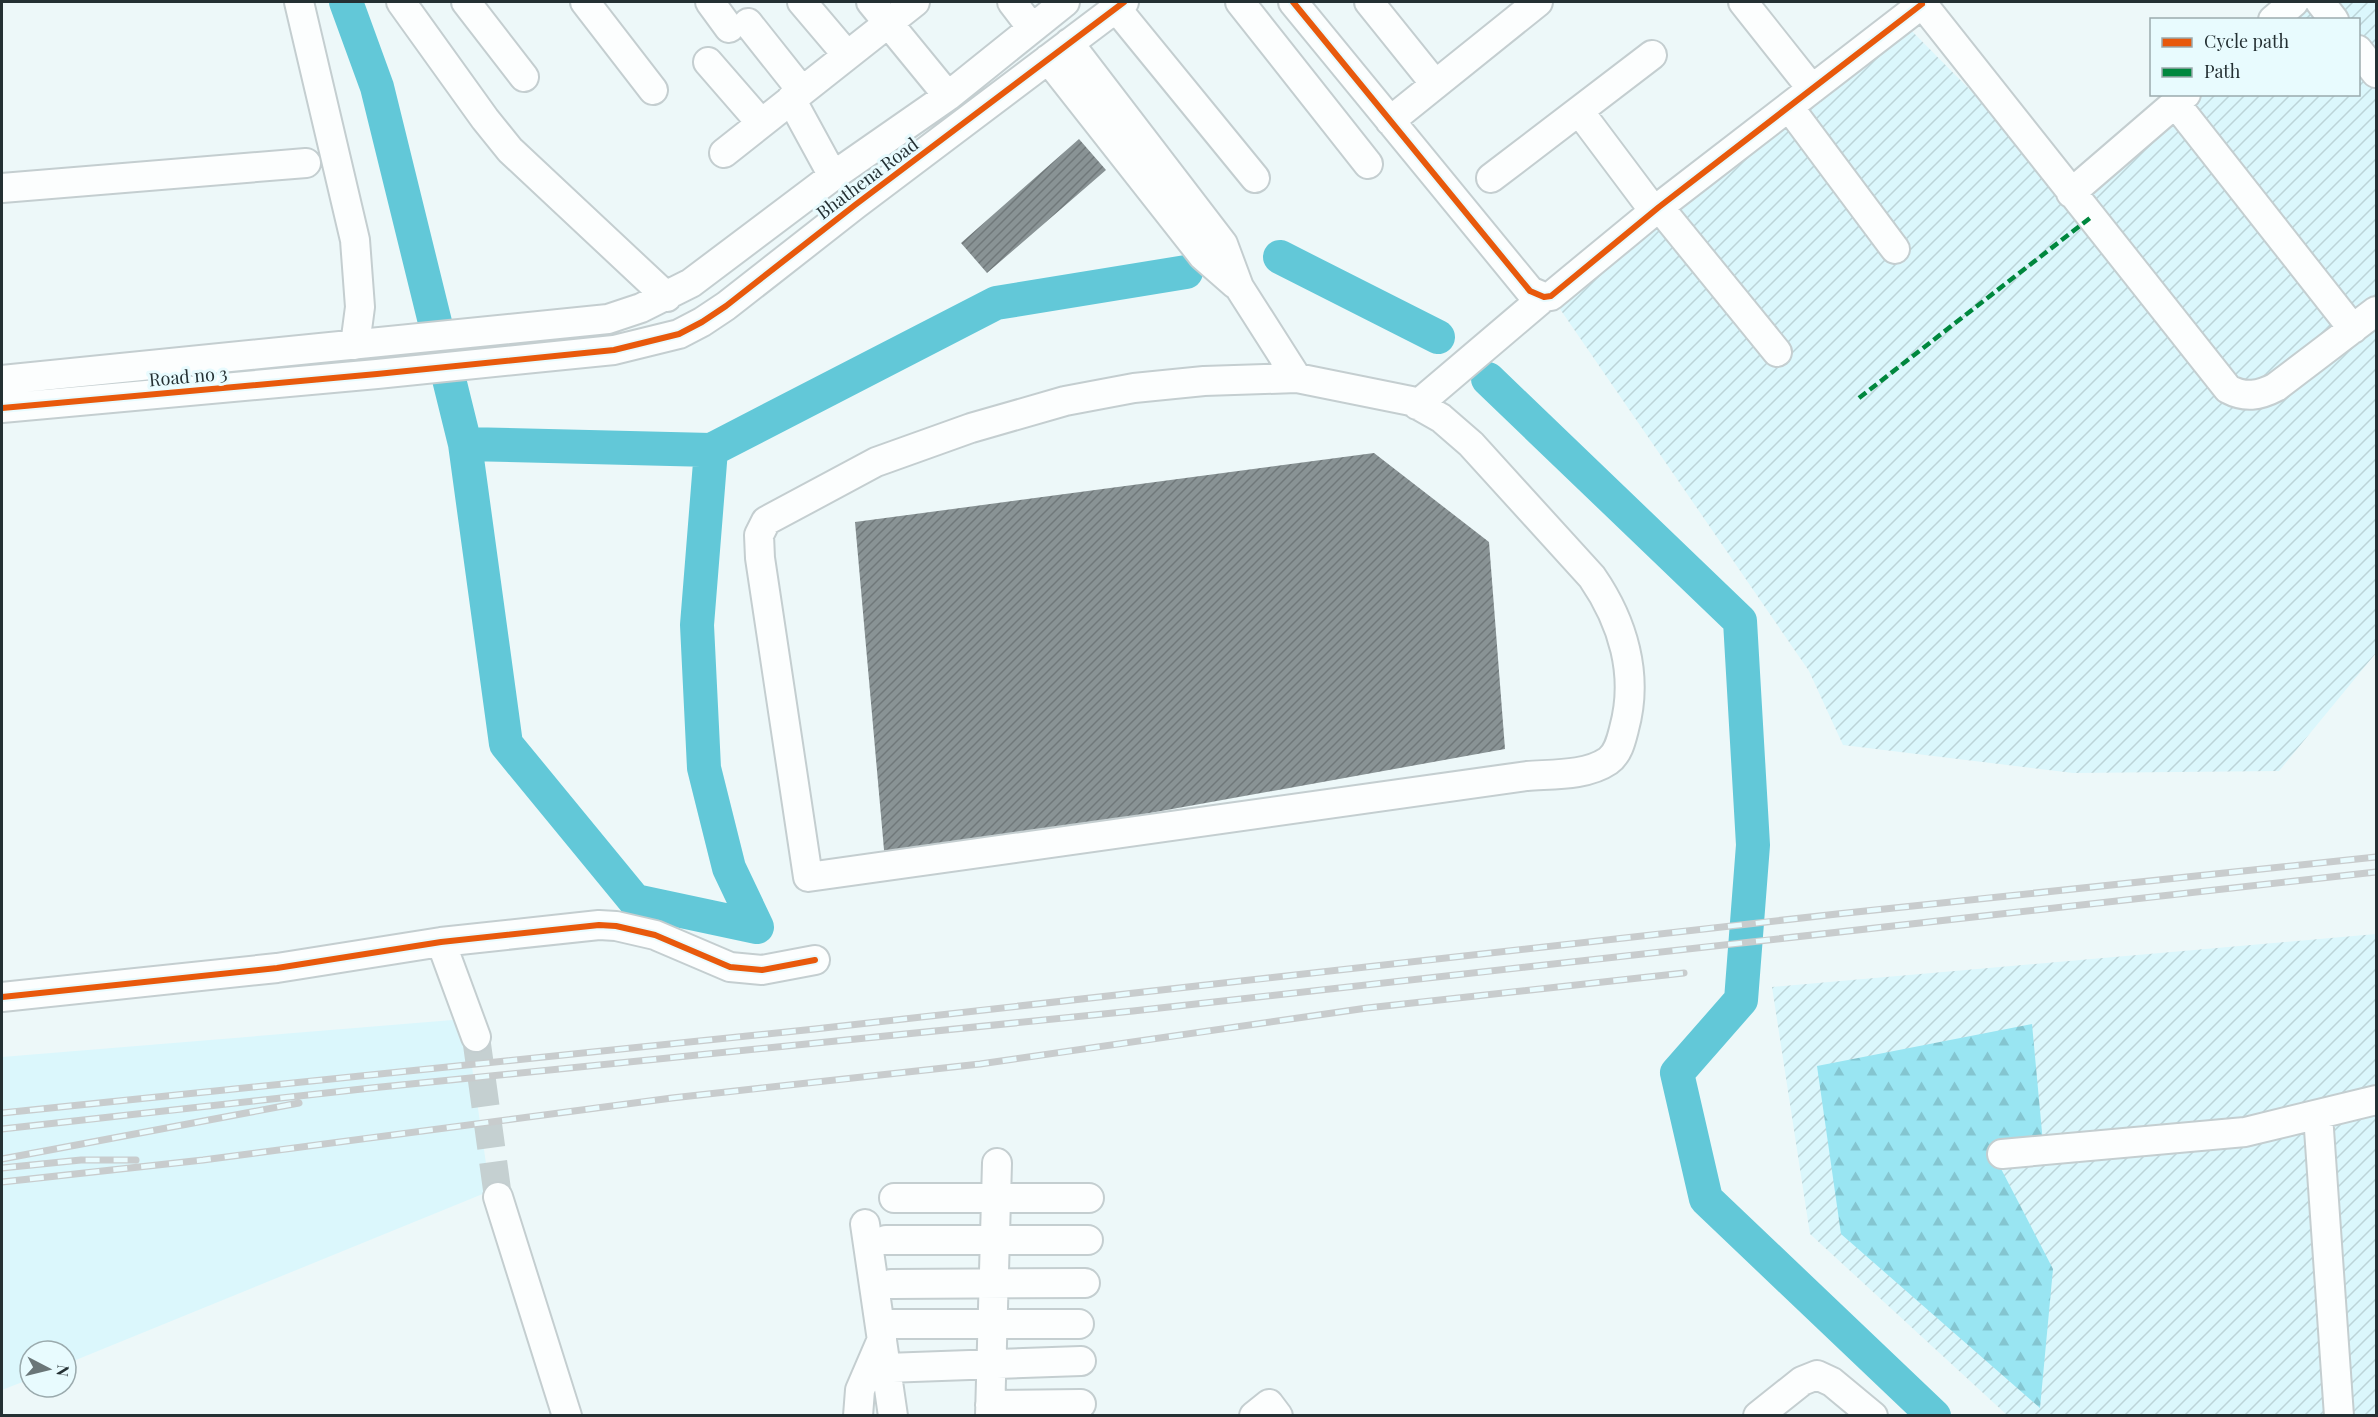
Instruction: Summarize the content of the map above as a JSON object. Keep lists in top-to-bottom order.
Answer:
{
  "streets": {
    "street": ["Bhathena Road", "Road no 3"]
  },
  "crossings": [
    ["Bhathena Road", "Road no 3"]
  ],
  "legend": ["Cycle path", "Path"],
  "north": "right"
}
